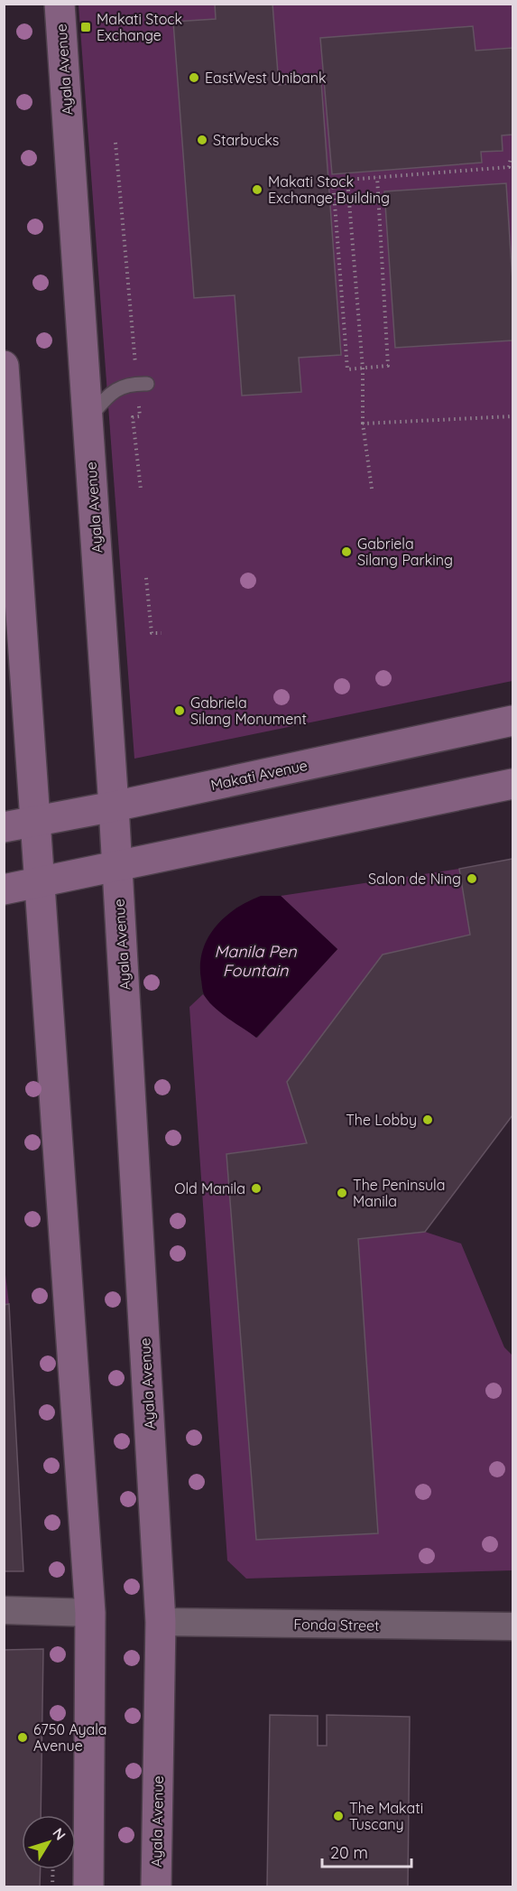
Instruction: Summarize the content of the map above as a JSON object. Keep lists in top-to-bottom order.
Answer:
{
  "streets": {
    "main road": ["Ayala Avenue", "Makati Avenue"],
    "street": ["Fonda Street"]
  },
  "crossings": [
    ["Ayala Avenue", "Makati Avenue"],
    ["Ayala Avenue", "Fonda Street"]
  ],
  "water": ["Manila Pen Fountain"],
  "places": {
    "transit": ["Makati Stock Exchange"],
    "other": [
      "EastWest Unibank",
      "Starbucks",
      "Makati Stock Exchange Building",
      "Gabriela Silang Parking",
      "Gabriela Silang Monument",
      "Salon de Ning",
      "The Lobby",
      "Old Manila",
      "The Peninsula Manila",
      "6750 Ayala Avenue",
      "The Makati Tuscany"
    ]
  },
  "scale_bar": "20 m",
  "north": "top right"
}
